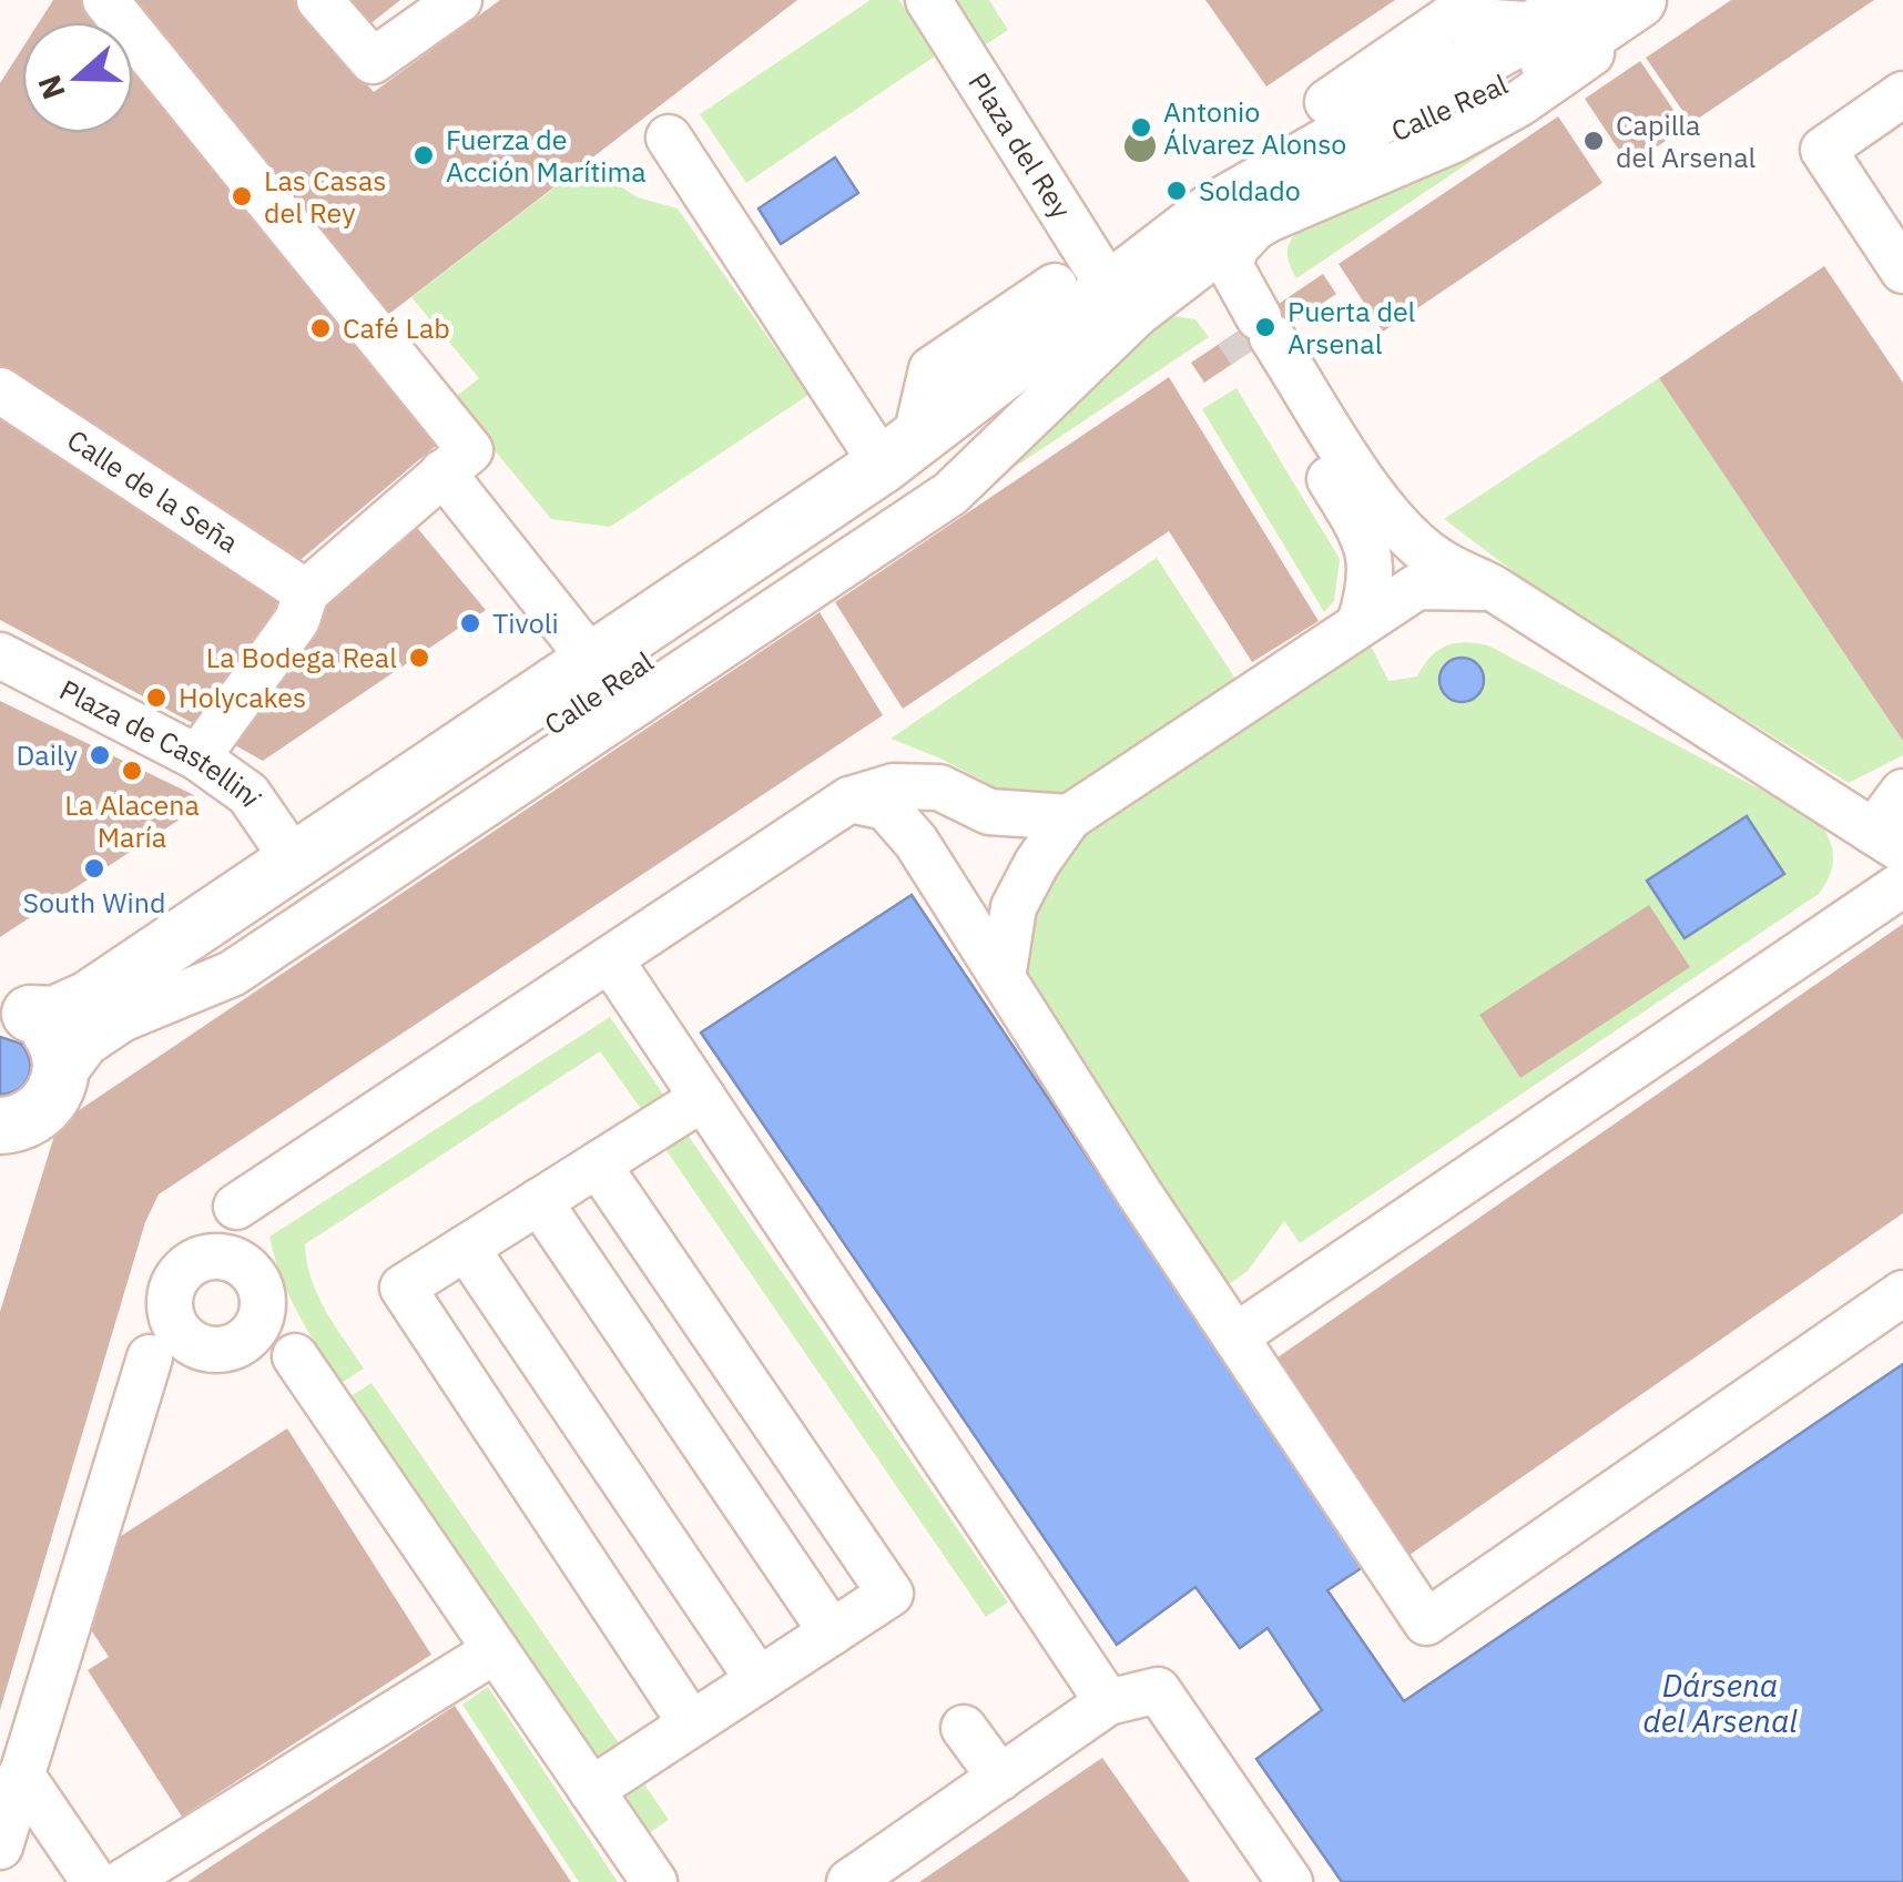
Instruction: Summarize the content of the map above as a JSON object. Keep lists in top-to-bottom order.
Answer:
{
  "streets": {
    "main road": ["Calle Real"],
    "street": ["Plaza del Rey", "Calle de la Seña", "Plaza de Castellini"]
  },
  "crossings": [
    ["Calle Real", "Plaza del Rey"],
    ["Calle Real", "Plaza de Castellini"]
  ],
  "water": ["Dársena del Arsenal"],
  "places": [
    "Antonio Álvarez Alonso",
    "Capilla del Arsenal",
    "Fuerza de Acción Marítima",
    "Soldado",
    "Las Casas del Rey",
    "Puerta del Arsenal",
    "Café Lab",
    "Tivoli",
    "La Bodega Real",
    "Holycakes",
    "Daily",
    "La Alacena María",
    "South Wind"
  ],
  "north": "left"
}
